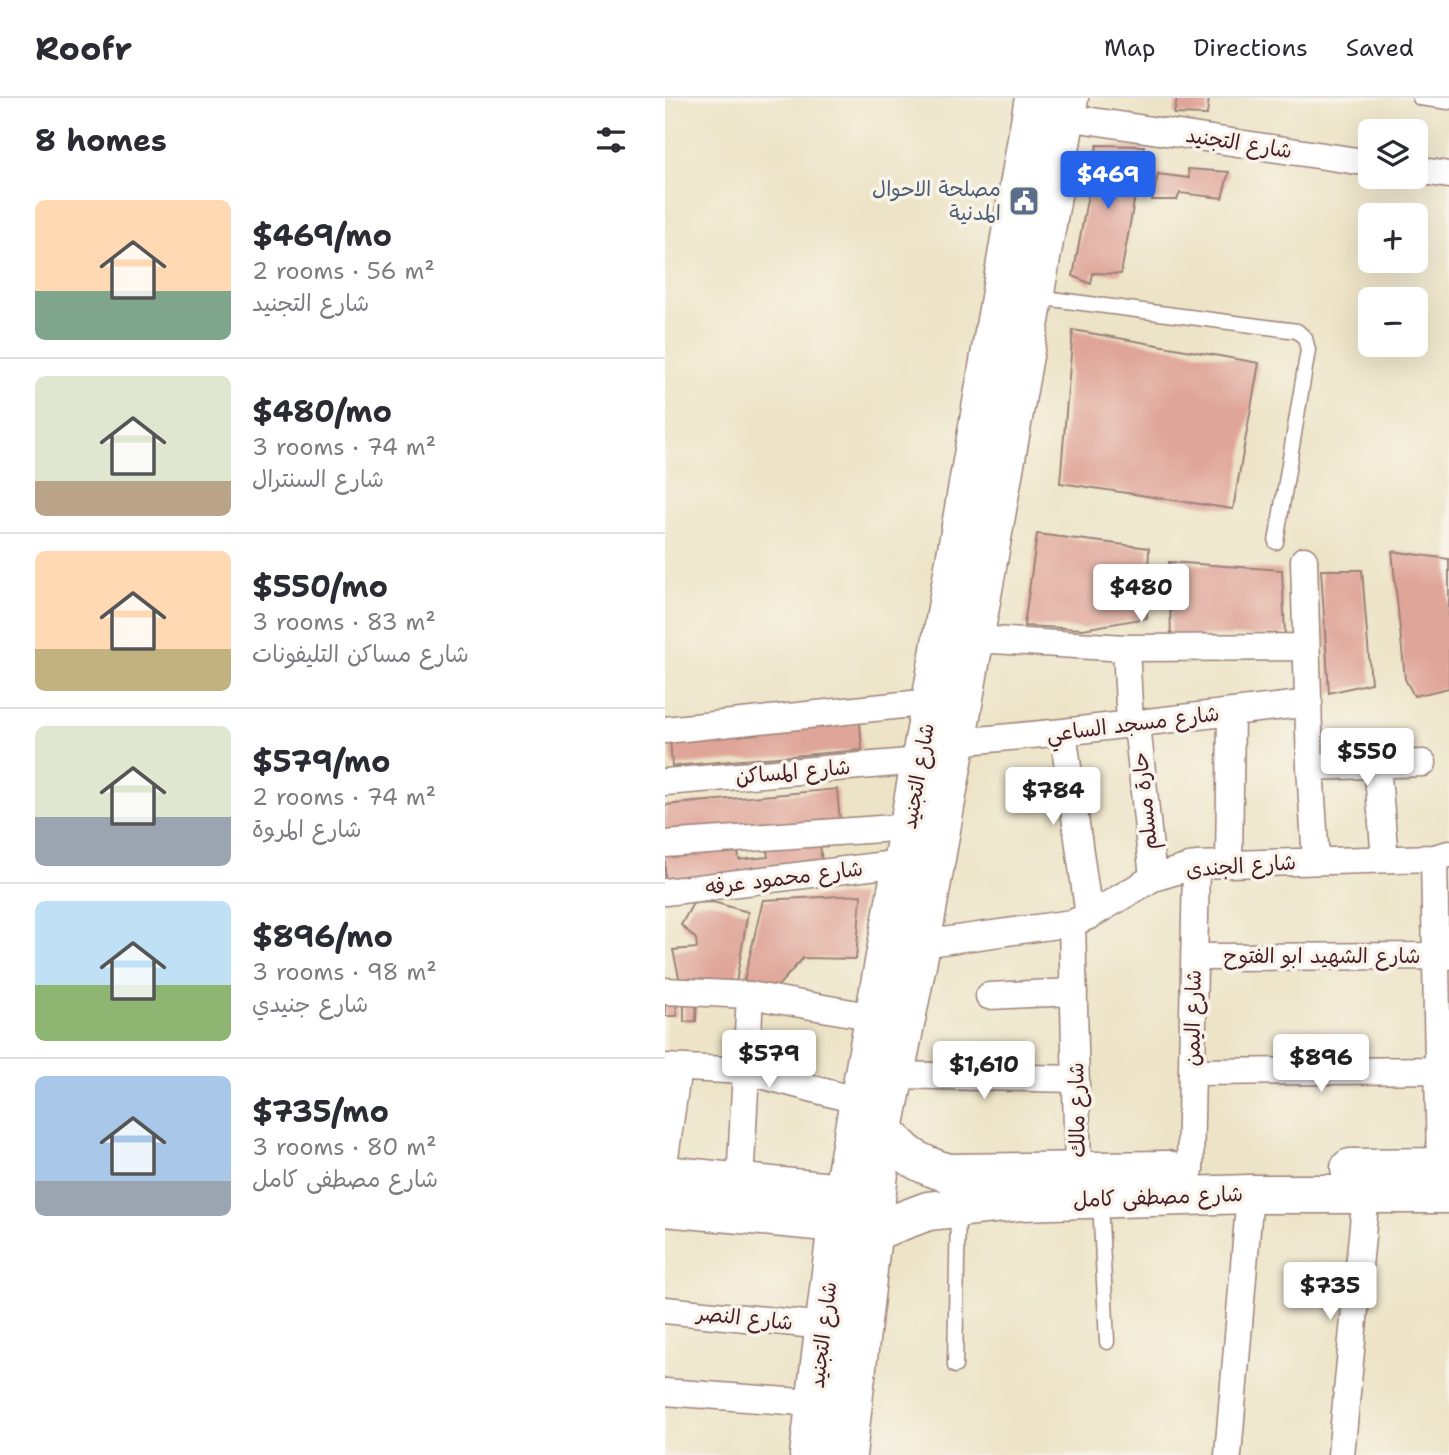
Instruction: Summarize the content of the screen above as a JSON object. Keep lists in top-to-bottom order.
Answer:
{
  "streets": {
    "main road": ["شارع التجنيد", "شارع مصطفى كامل"],
    "street": [
      "شارع مسجد الساعي",
      "شارع المساكن",
      "حارة مسلم",
      "شارع الجندى",
      "شارع محمود عرفه",
      "شارع الشهيد ابو الفتوح",
      "شارع اليمن",
      "شارع مالك",
      "شارع النصر"
    ]
  },
  "crossings": [
    ["شارع التجنيد", "شارع مسجد الساعي"],
    ["شارع التجنيد", "شارع المساكن"],
    ["شارع التجنيد", "شارع الجندى"],
    ["شارع التجنيد", "شارع محمود عرفه"],
    ["شارع التجنيد", "شارع مصطفى كامل"],
    ["شارع التجنيد", "شارع النصر"],
    ["شارع مسجد الساعي", "حارة مسلم"],
    ["شارع مسجد الساعي", "شارع مالك"],
    ["حارة مسلم", "شارع الجندى"],
    ["شارع الجندى", "شارع اليمن"],
    ["شارع الجندى", "شارع مالك"],
    ["شارع الشهيد ابو الفتوح", "شارع اليمن"],
    ["شارع اليمن", "شارع مصطفى كامل"],
    ["شارع مالك", "شارع مصطفى كامل"]
  ],
  "places": {
    "public building": ["مصلحة الاحوال المدنية"]
  },
  "page": {
    "header": "Roofr",
    "nav": ["Map", "Directions", "Saved"],
    "heading": "8 homes",
    "map_buttons": ["+", "−"],
    "price": [
      "$469",
      "$480",
      "$550",
      "$784",
      "$579",
      "$896",
      "$1,610",
      "$735"
    ],
    "list": [
      {
        "name": "$469/mo",
        "note": "2 rooms · 56 m² · شارع التجنيد"
      },
      {
        "name": "$480/mo",
        "note": "3 rooms · 74 m² · شارع السنترال"
      },
      {
        "name": "$550/mo",
        "note": "3 rooms · 83 m² · شارع مساكن التليفونات"
      },
      {
        "name": "$579/mo",
        "note": "2 rooms · 74 m² · شارع المروة"
      },
      {
        "name": "$896/mo",
        "note": "3 rooms · 98 m² · شارع جنيدي"
      },
      {
        "name": "$735/mo",
        "note": "3 rooms · 80 m² · شارع مصطفى كامل"
      }
    ]
  }
}
